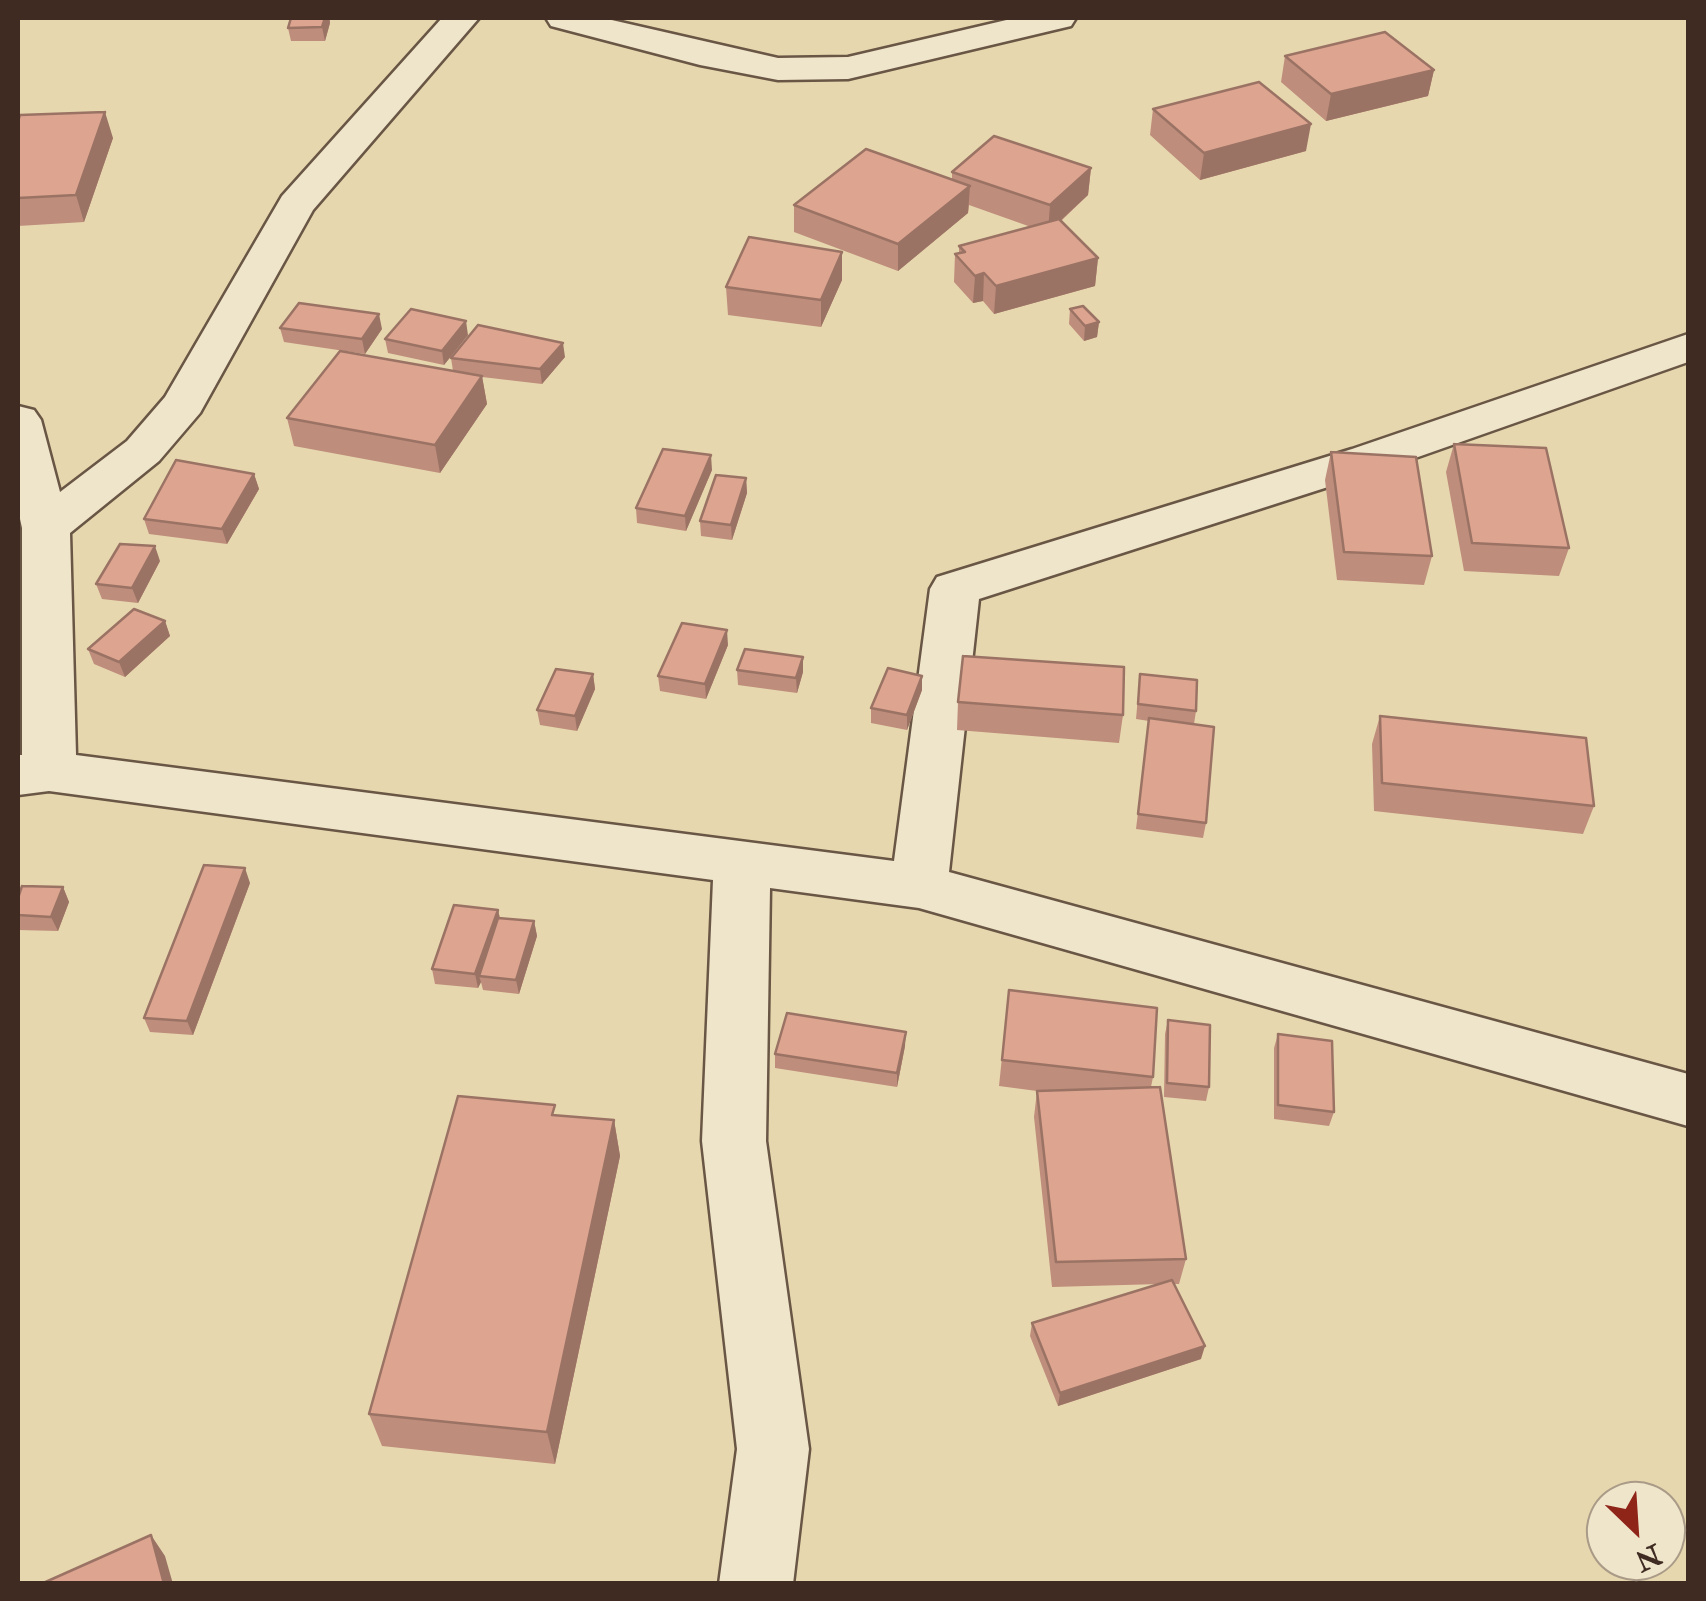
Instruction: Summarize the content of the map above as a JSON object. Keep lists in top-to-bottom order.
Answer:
{
  "north": "bottom right"
}
